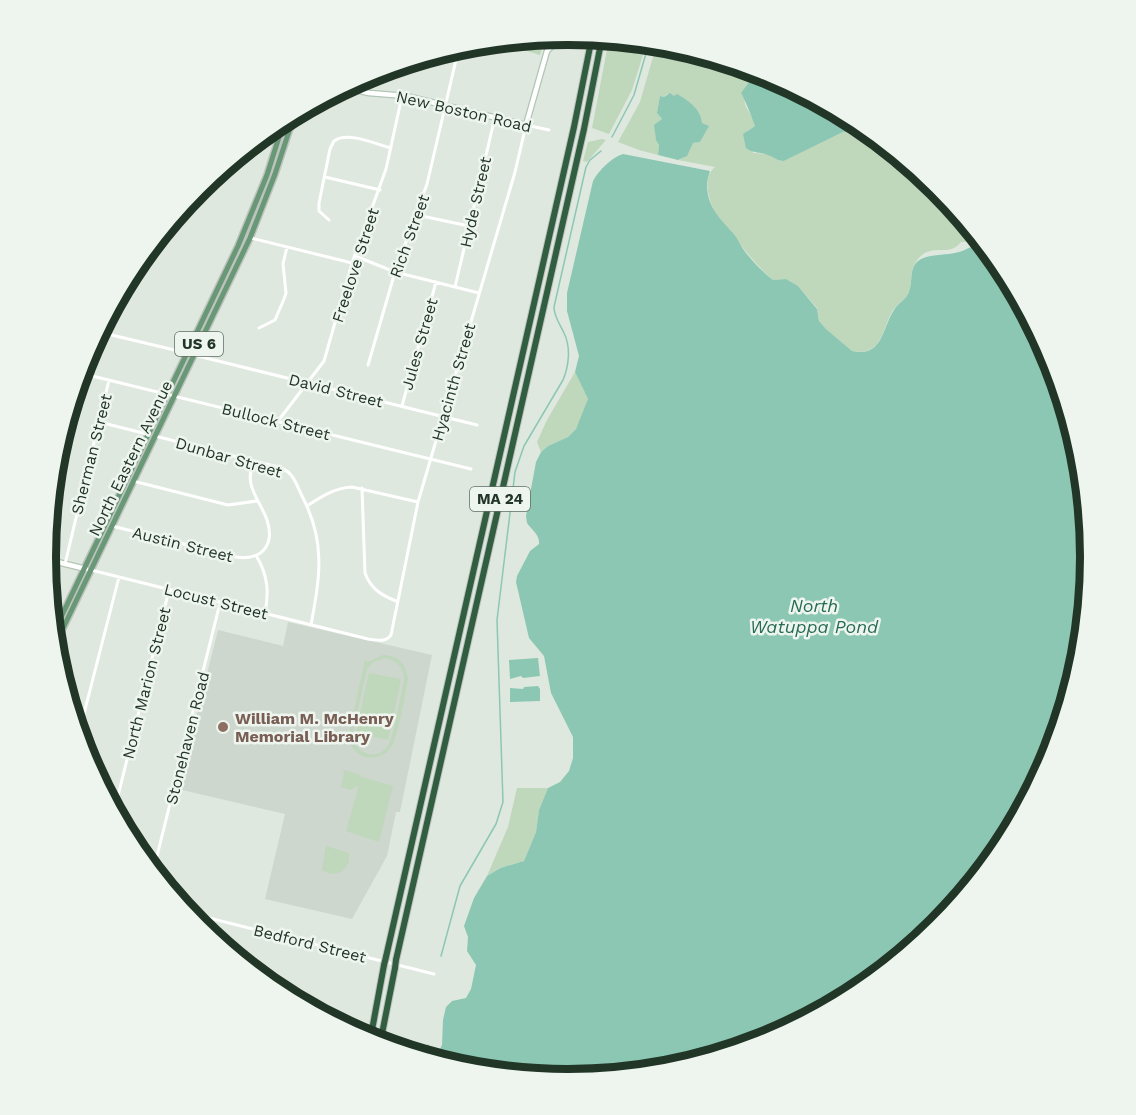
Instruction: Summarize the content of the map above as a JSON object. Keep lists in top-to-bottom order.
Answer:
{
  "streets": {
    "highway": ["MA 24"],
    "main road": ["US 6", "North Eastern Avenue"],
    "street": [
      "New Boston Road",
      "Hyde Street",
      "Rich Street",
      "Freelove Street",
      "Jules Street",
      "Hyacinth Street",
      "David Street",
      "Bullock Street",
      "Sherman Street",
      "Dunbar Street",
      "Austin Street",
      "Locust Street",
      "North Marion Street",
      "Stonehaven Road",
      "Bedford Street"
    ]
  },
  "crossings": [
    ["New Boston Road", "Hyde Street"],
    ["New Boston Road", "Rich Street"],
    ["New Boston Road", "Freelove Street"],
    ["New Boston Road", "Hyacinth Street"],
    ["Freelove Street", "David Street"],
    ["Freelove Street", "Bullock Street"],
    ["Jules Street", "David Street"],
    ["Hyacinth Street", "David Street"],
    ["Hyacinth Street", "Bullock Street"],
    ["Hyacinth Street", "Locust Street"],
    ["David Street", "North Eastern Avenue"],
    ["Bullock Street", "Sherman Street"],
    ["Bullock Street", "North Eastern Avenue"],
    ["Sherman Street", "Locust Street"],
    ["Dunbar Street", "North Eastern Avenue"],
    ["Dunbar Street", "Austin Street"],
    ["Dunbar Street", "Locust Street"],
    ["North Eastern Avenue", "Austin Street"],
    ["North Eastern Avenue", "Locust Street"],
    ["Locust Street", "North Marion Street"],
    ["Locust Street", "Stonehaven Road"]
  ],
  "water": ["North Watuppa Pond"],
  "places": ["William M. McHenry Memorial Library"]
}
